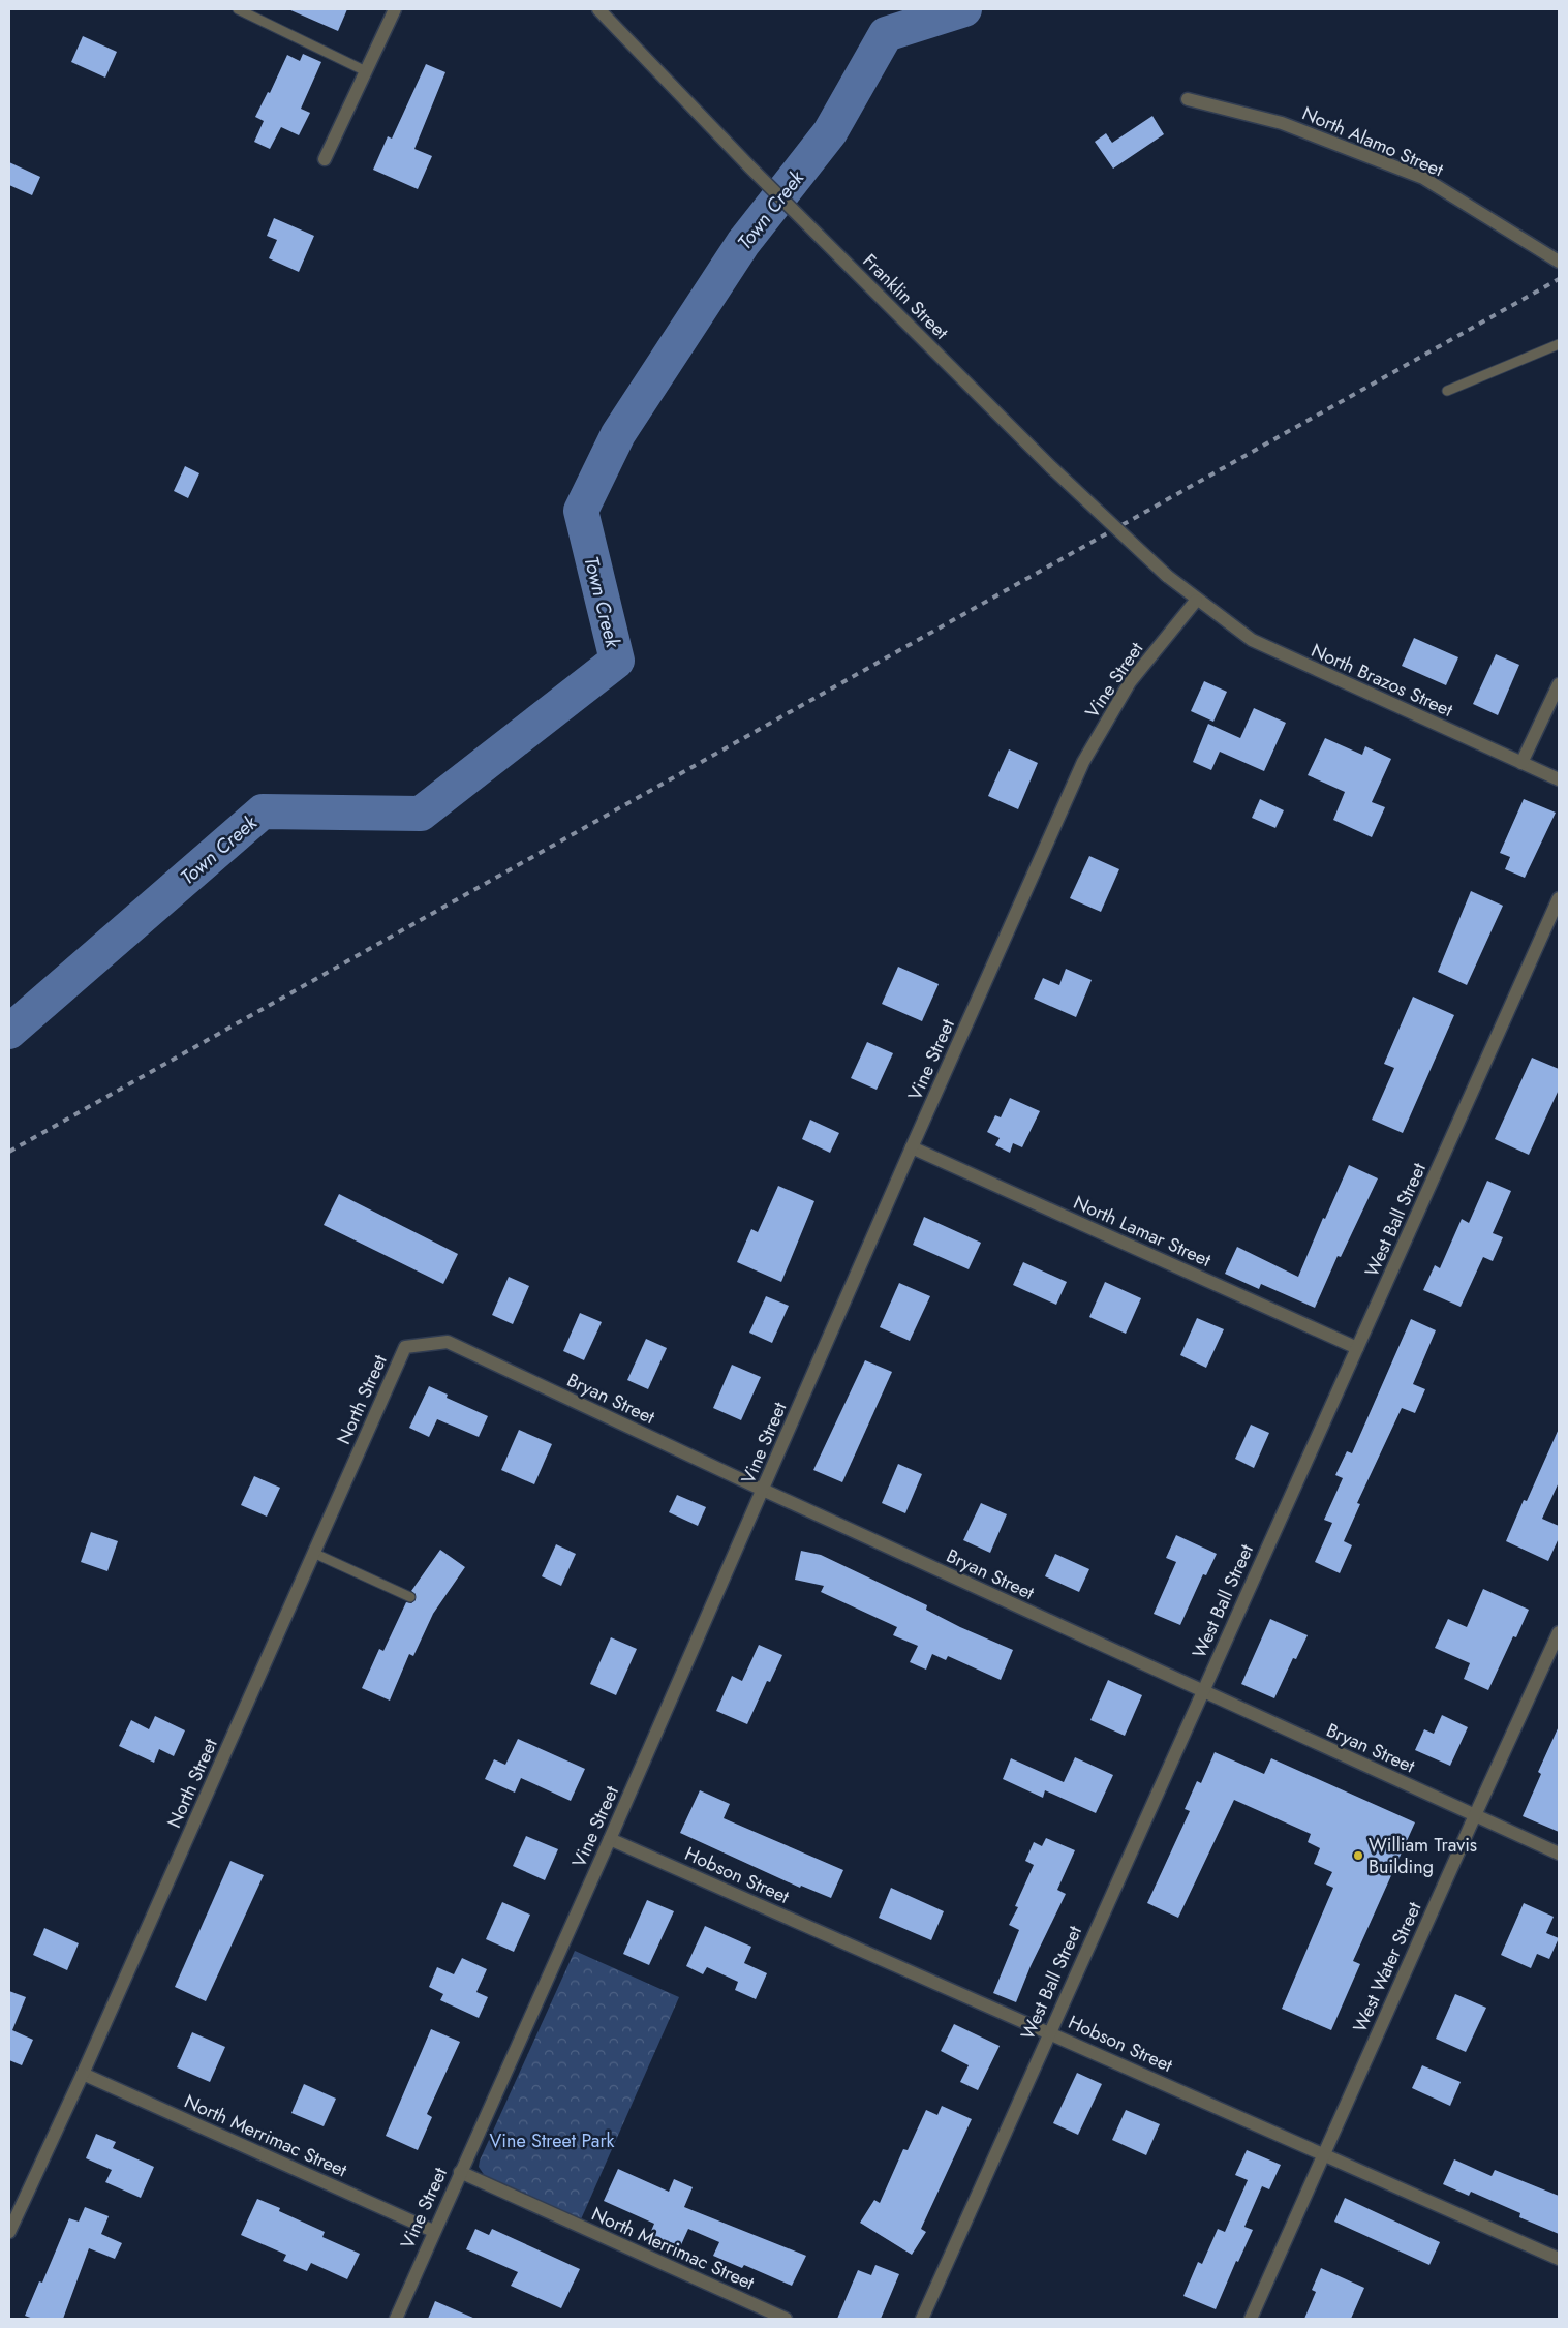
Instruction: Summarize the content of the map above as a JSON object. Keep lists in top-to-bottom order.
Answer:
{
  "streets": {
    "street": [
      "North Alamo Street",
      "Franklin Street",
      "Vine Street",
      "North Brazos Street",
      "West Ball Street",
      "North Lamar Street",
      "Bryan Street",
      "North Street",
      "Hobson Street",
      "West Water Street",
      "North Merrimac Street"
    ]
  },
  "crossings": [
    ["Franklin Street", "Vine Street"],
    ["Franklin Street", "North Brazos Street"],
    ["Vine Street", "North Brazos Street"],
    ["Vine Street", "North Lamar Street"],
    ["Vine Street", "Bryan Street"],
    ["Vine Street", "Hobson Street"],
    ["Vine Street", "North Merrimac Street"],
    ["West Ball Street", "North Lamar Street"],
    ["West Ball Street", "Bryan Street"],
    ["West Ball Street", "Hobson Street"],
    ["Bryan Street", "North Street"],
    ["Bryan Street", "West Water Street"],
    ["North Street", "North Merrimac Street"],
    ["Hobson Street", "West Water Street"]
  ],
  "water": ["Town Creek"],
  "parks": ["Vine Street Park"],
  "places": ["William Travis Building"]
}
